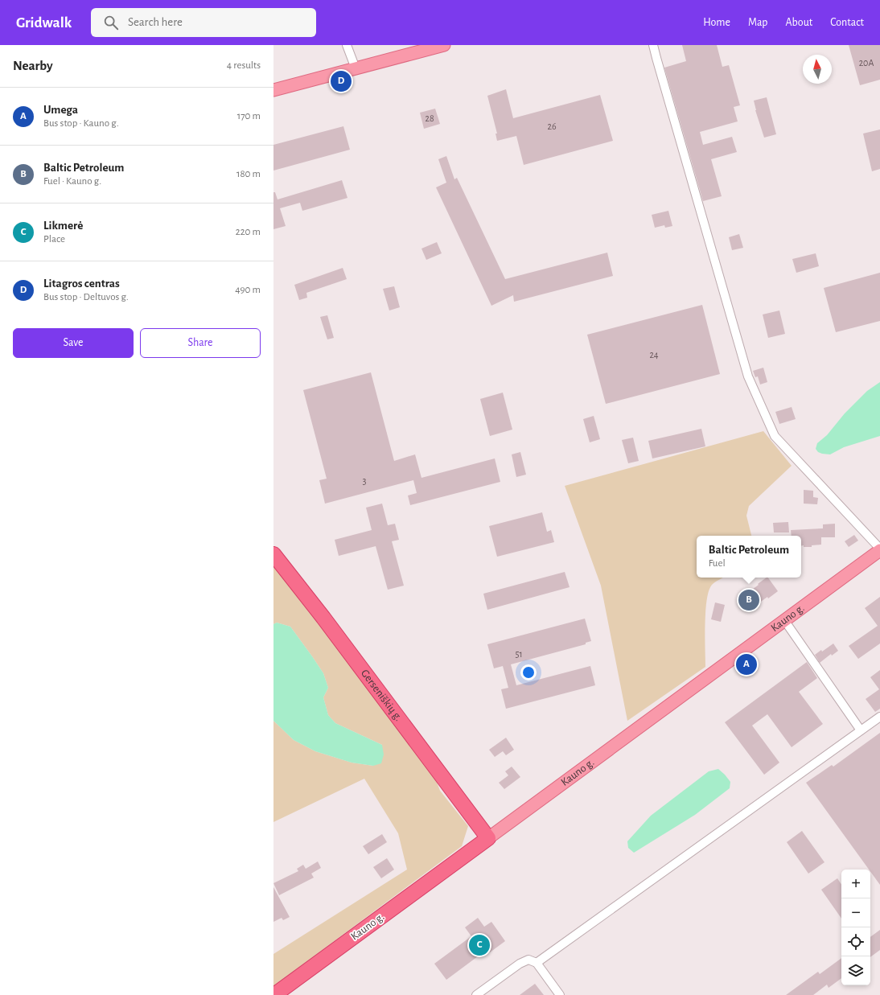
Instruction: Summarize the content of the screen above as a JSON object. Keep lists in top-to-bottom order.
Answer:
{
  "streets": {
    "highway": ["Kauno g.", "Gerseniškių g."]
  },
  "crossings": [
    ["Kauno g.", "Gerseniškių g."]
  ],
  "house_numbers": [
    "20A",
    "28",
    "26",
    "24",
    "3",
    "51"
  ],
  "north": "top",
  "page": {
    "header": "Gridwalk",
    "search": "Search here",
    "nav": [
      "Home",
      "Map",
      "About",
      "Contact"
    ],
    "heading": ["Nearby", "4 results"],
    "pins": [
      "D",
      "B",
      "A",
      "C"
    ],
    "list": [
      {
        "mark": "A",
        "name": "Umega",
        "note": "Bus stop · Kauno g.",
        "value": "170 m"
      },
      {
        "mark": "B",
        "name": "Baltic Petroleum",
        "note": "Fuel · Kauno g.",
        "value": "180 m"
      },
      {
        "mark": "C",
        "name": "Likmerė",
        "note": "Place",
        "value": "220 m"
      },
      {
        "mark": "D",
        "name": "Litagros centras",
        "note": "Bus stop · Deltuvos g.",
        "value": "490 m"
      }
    ],
    "buttons": ["Save", "Share"],
    "popup": ["Baltic Petroleum", "Fuel"],
    "map_buttons": ["+", "−"]
  }
}
